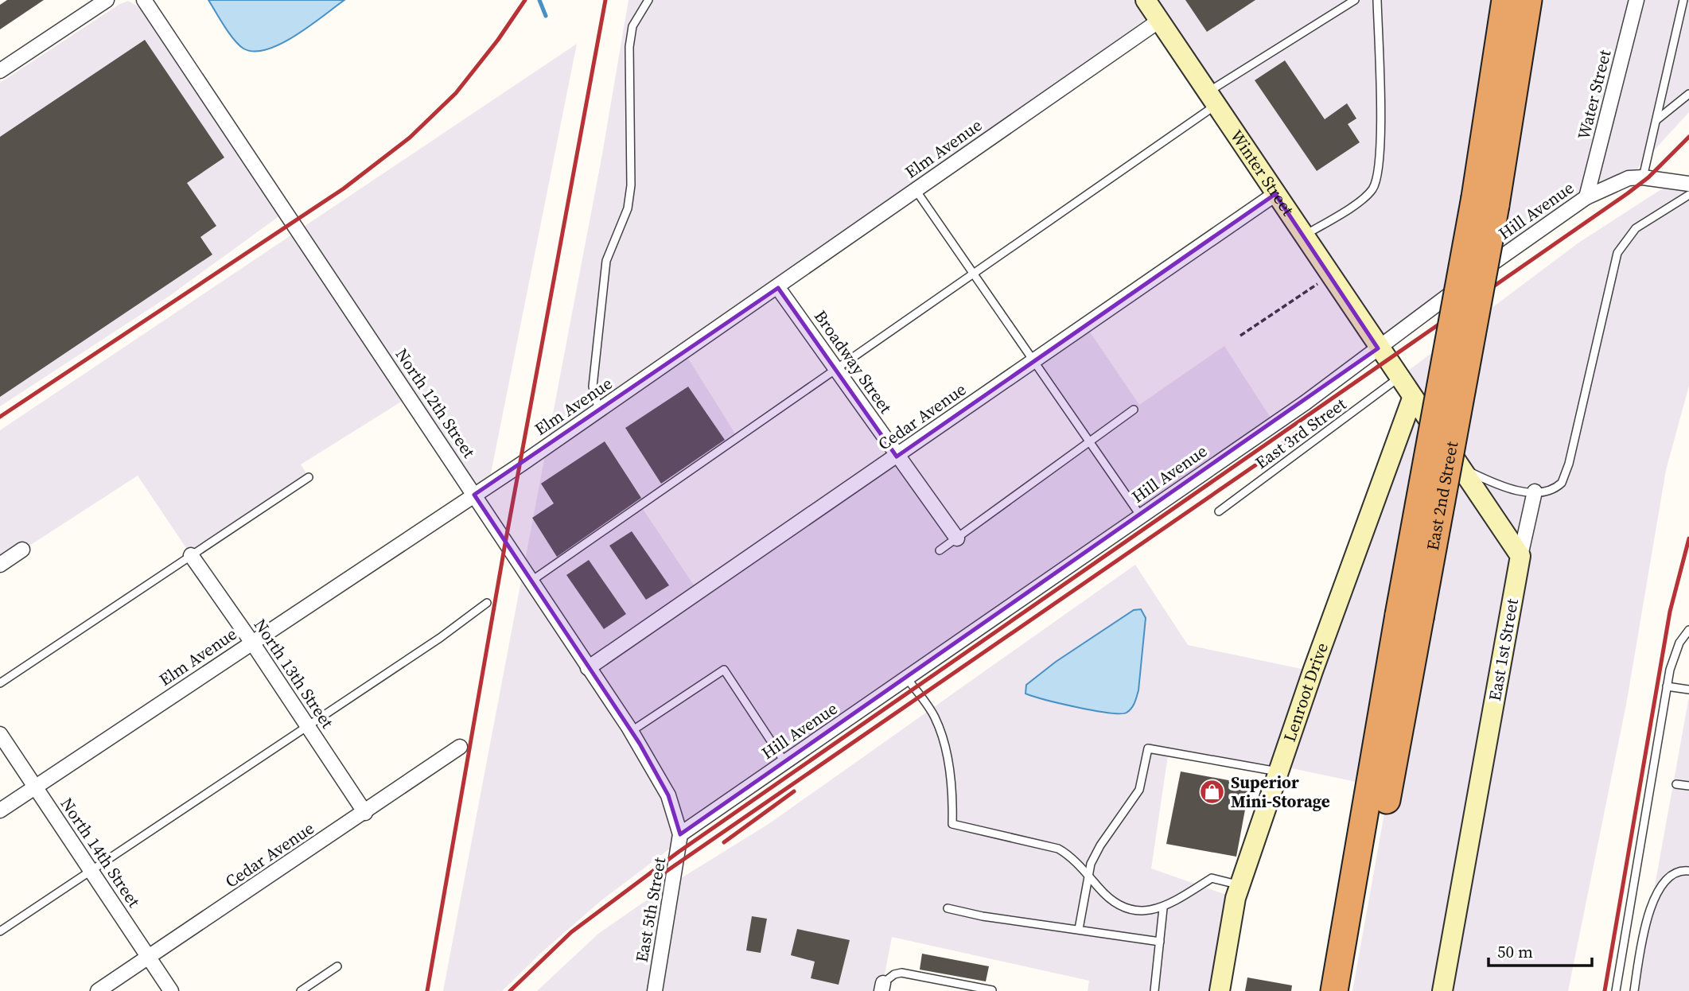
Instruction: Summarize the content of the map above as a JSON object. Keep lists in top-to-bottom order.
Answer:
{
  "streets": {
    "highway": ["East 2nd Street"],
    "street": [
      "Water Street",
      "Elm Avenue",
      "Winter Street",
      "Hill Avenue",
      "Broadway Street",
      "North 12th Street",
      "Cedar Avenue",
      "East 1st Street",
      "North 13th Street",
      "Lenroot Drive",
      "North 14th Street",
      "East 5th Street"
    ],
    "lane": ["East 3rd Street"]
  },
  "crossings": [
    ["Water Street", "Hill Avenue"],
    ["Elm Avenue", "Winter Street"],
    ["Elm Avenue", "Broadway Street"],
    ["Elm Avenue", "North 12th Street"],
    ["Elm Avenue", "North 13th Street"],
    ["Elm Avenue", "North 14th Street"],
    ["Winter Street", "Hill Avenue"],
    ["Winter Street", "Cedar Avenue"],
    ["Hill Avenue", "North 12th Street"],
    ["Hill Avenue", "East 5th Street"],
    ["Broadway Street", "Cedar Avenue"],
    ["North 12th Street", "Cedar Avenue"],
    ["North 12th Street", "East 5th Street"],
    ["Cedar Avenue", "North 13th Street"],
    ["Cedar Avenue", "North 14th Street"]
  ],
  "places": {
    "shop": ["Superior Mini-Storage"]
  },
  "scale_bar": "50 m"
}
